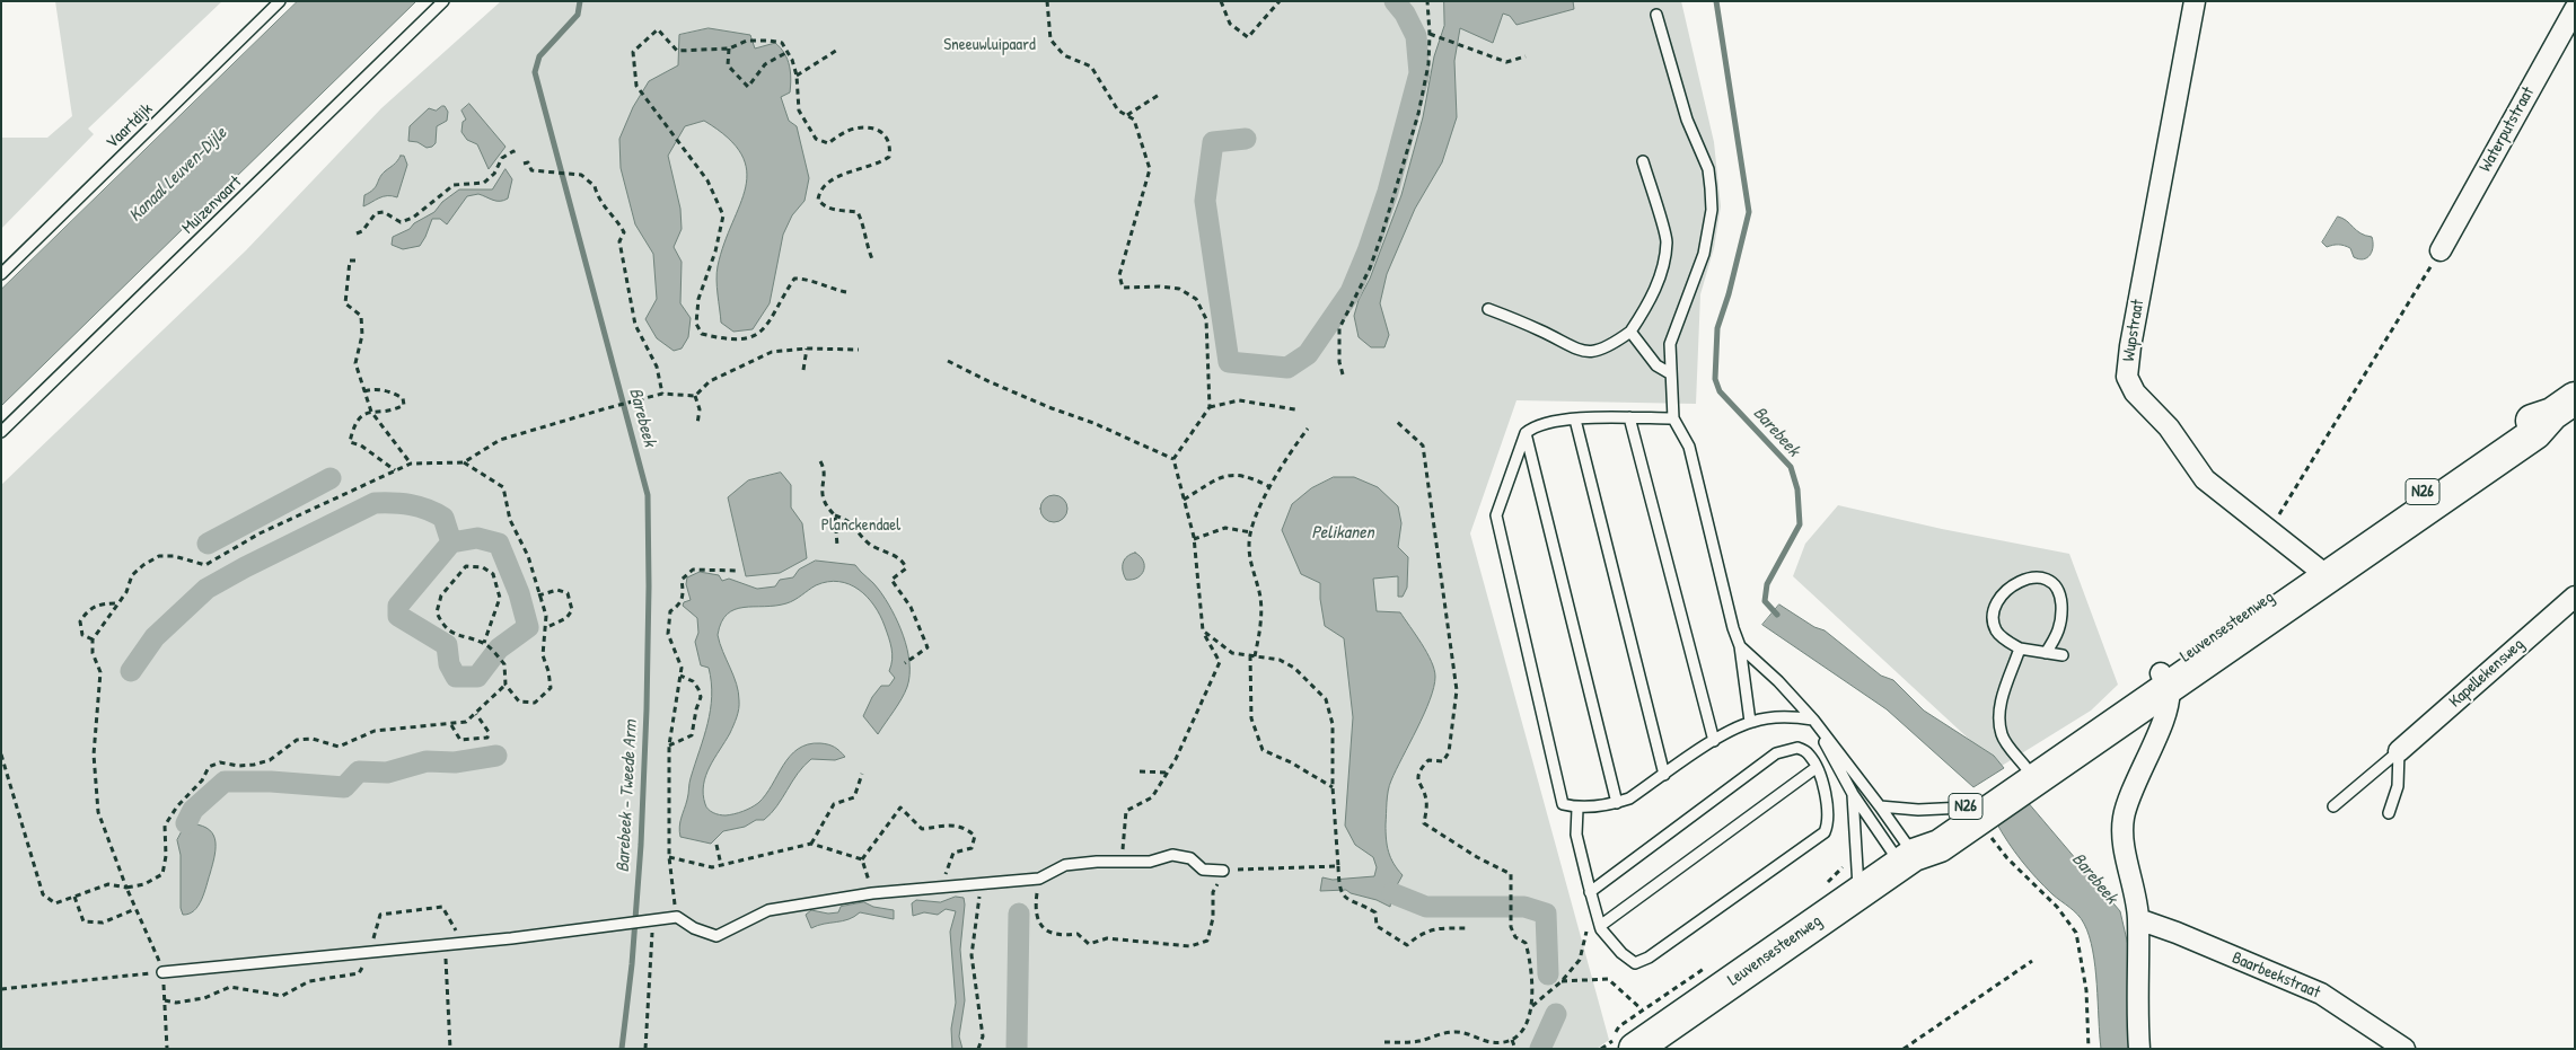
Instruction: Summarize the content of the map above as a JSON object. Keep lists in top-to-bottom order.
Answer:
{
  "streets": {
    "main road": ["N26", "Leuvensesteenweg"],
    "street": [
      "Waterputstraat",
      "Wupstraat",
      "Kapellekensweg",
      "Baarbeekstraat"
    ],
    "lane": ["Vaartdijk", "Muizenvaart"]
  },
  "crossings": [
    ["Wupstraat", "Leuvensesteenweg"]
  ],
  "water": [
    "Kanaal Leuven-Dijle",
    "Barebeek",
    "Pelikanen",
    "Barebeek - Tweede Arm"
  ],
  "parks": ["Sneeuwluipaard", "Planckendael"]
}
